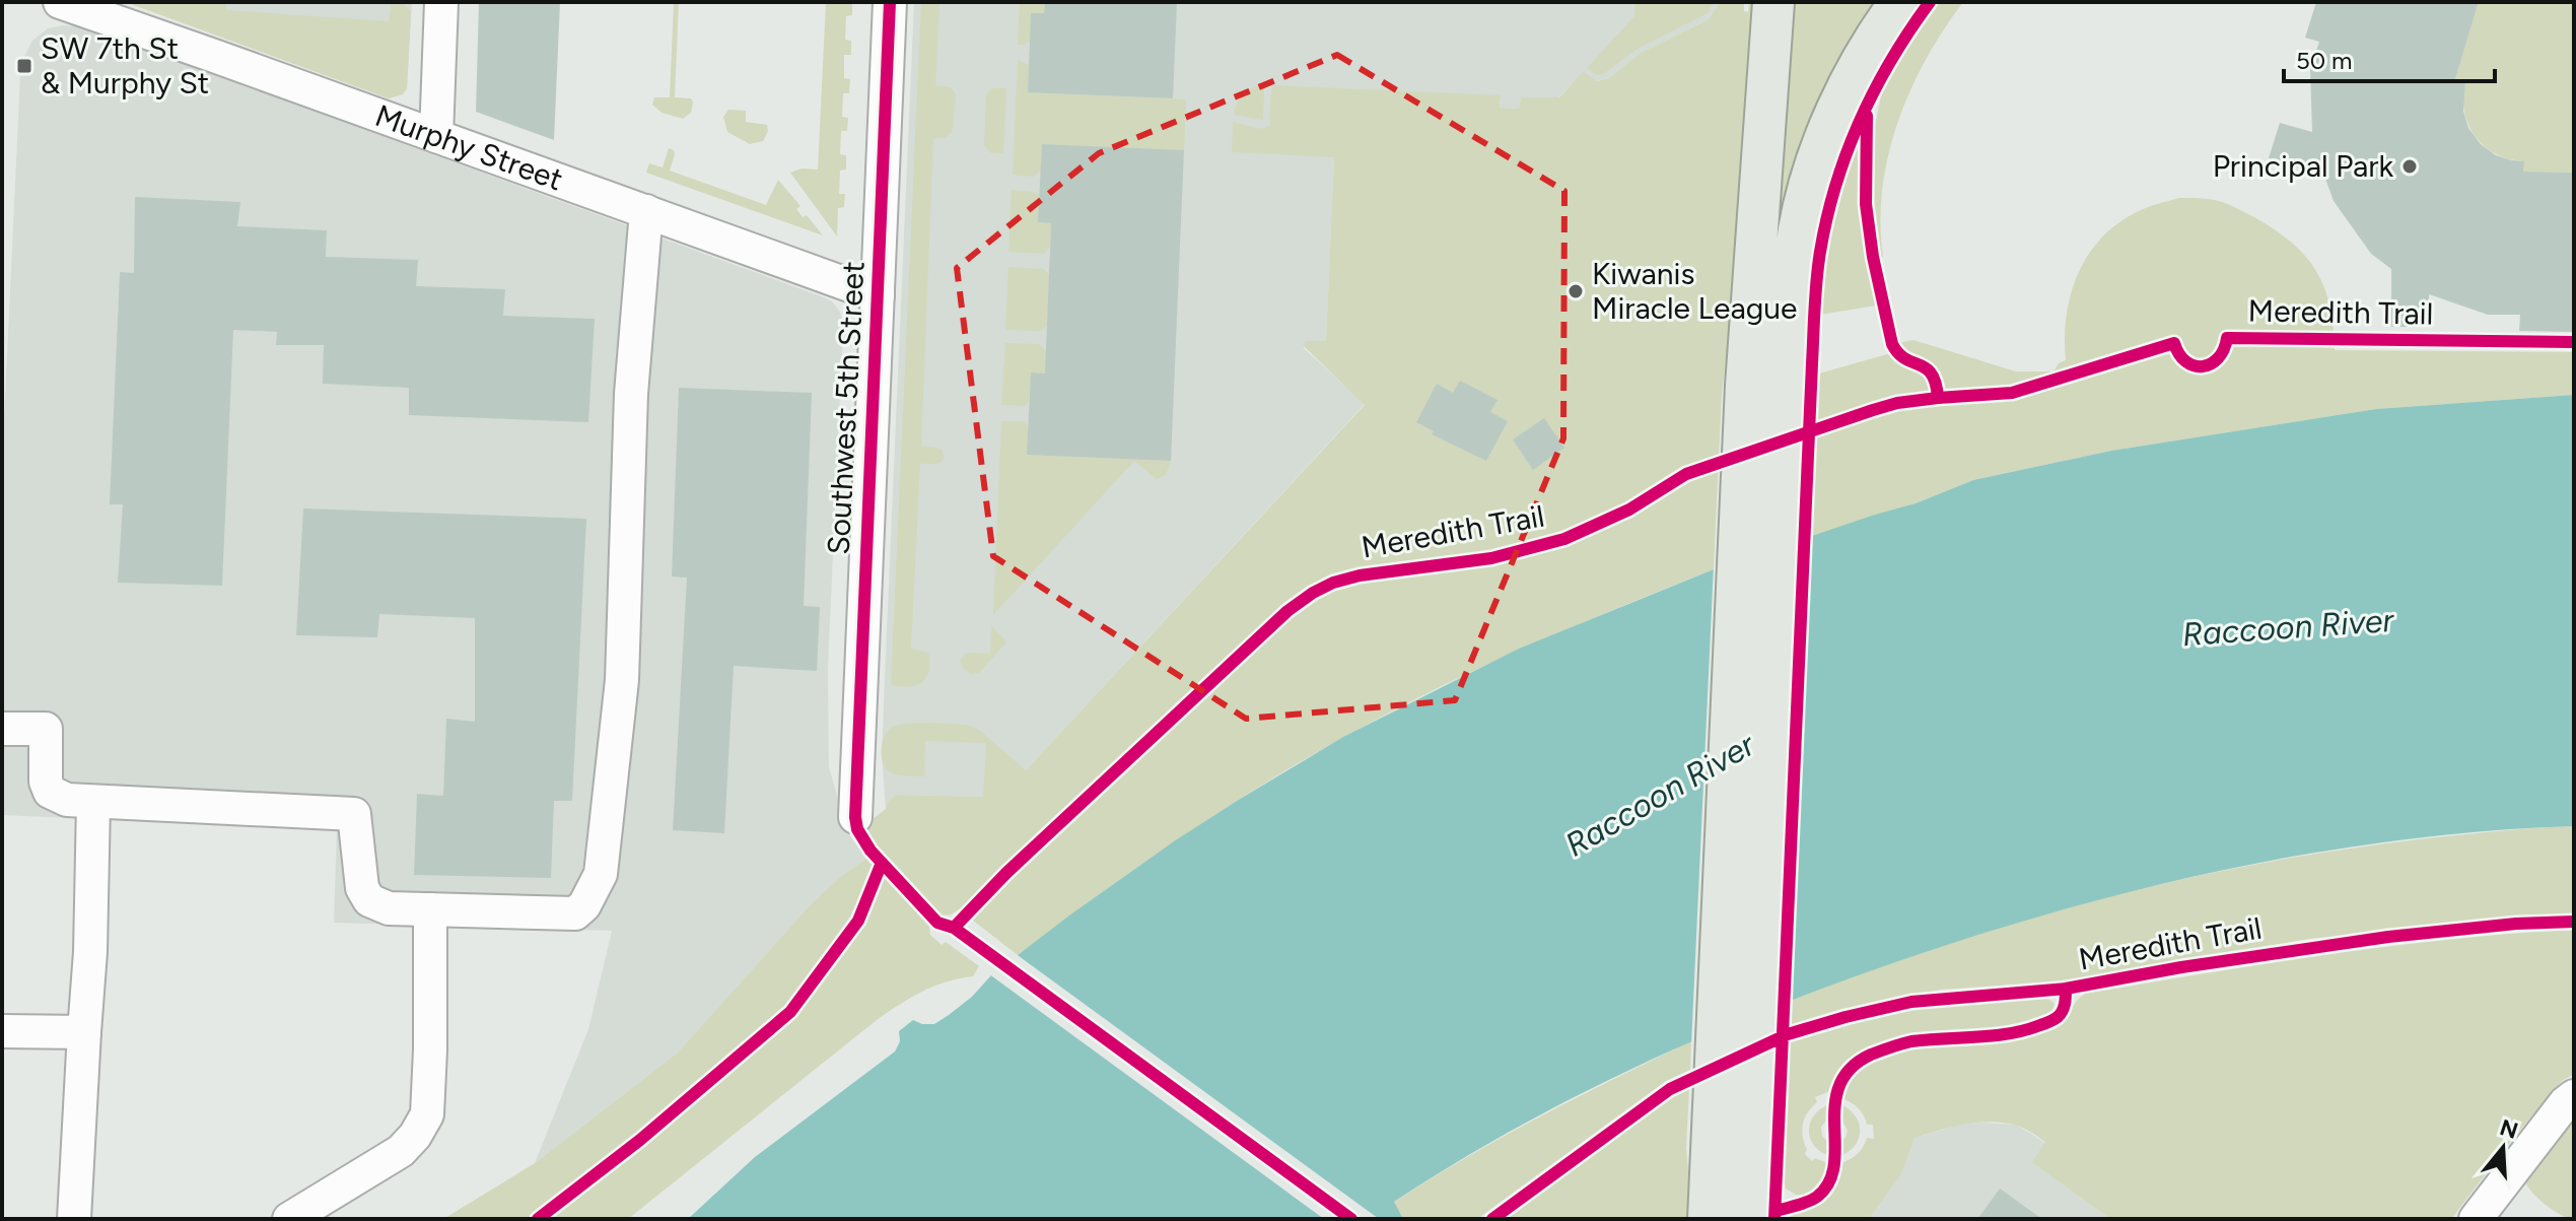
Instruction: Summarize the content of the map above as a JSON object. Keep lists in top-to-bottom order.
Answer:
{
  "streets": {
    "street": ["Murphy Street", "Southwest 5th Street"],
    "cycle path": ["Meredith Trail"]
  },
  "crossings": [
    ["Murphy Street", "Southwest 5th Street"]
  ],
  "water": ["Raccoon River"],
  "places": {
    "transit": ["SW 7th St & Murphy St"],
    "other": ["Principal Park", "Kiwanis Miracle League"]
  },
  "scale_bar": "50 m",
  "north": "top"
}
